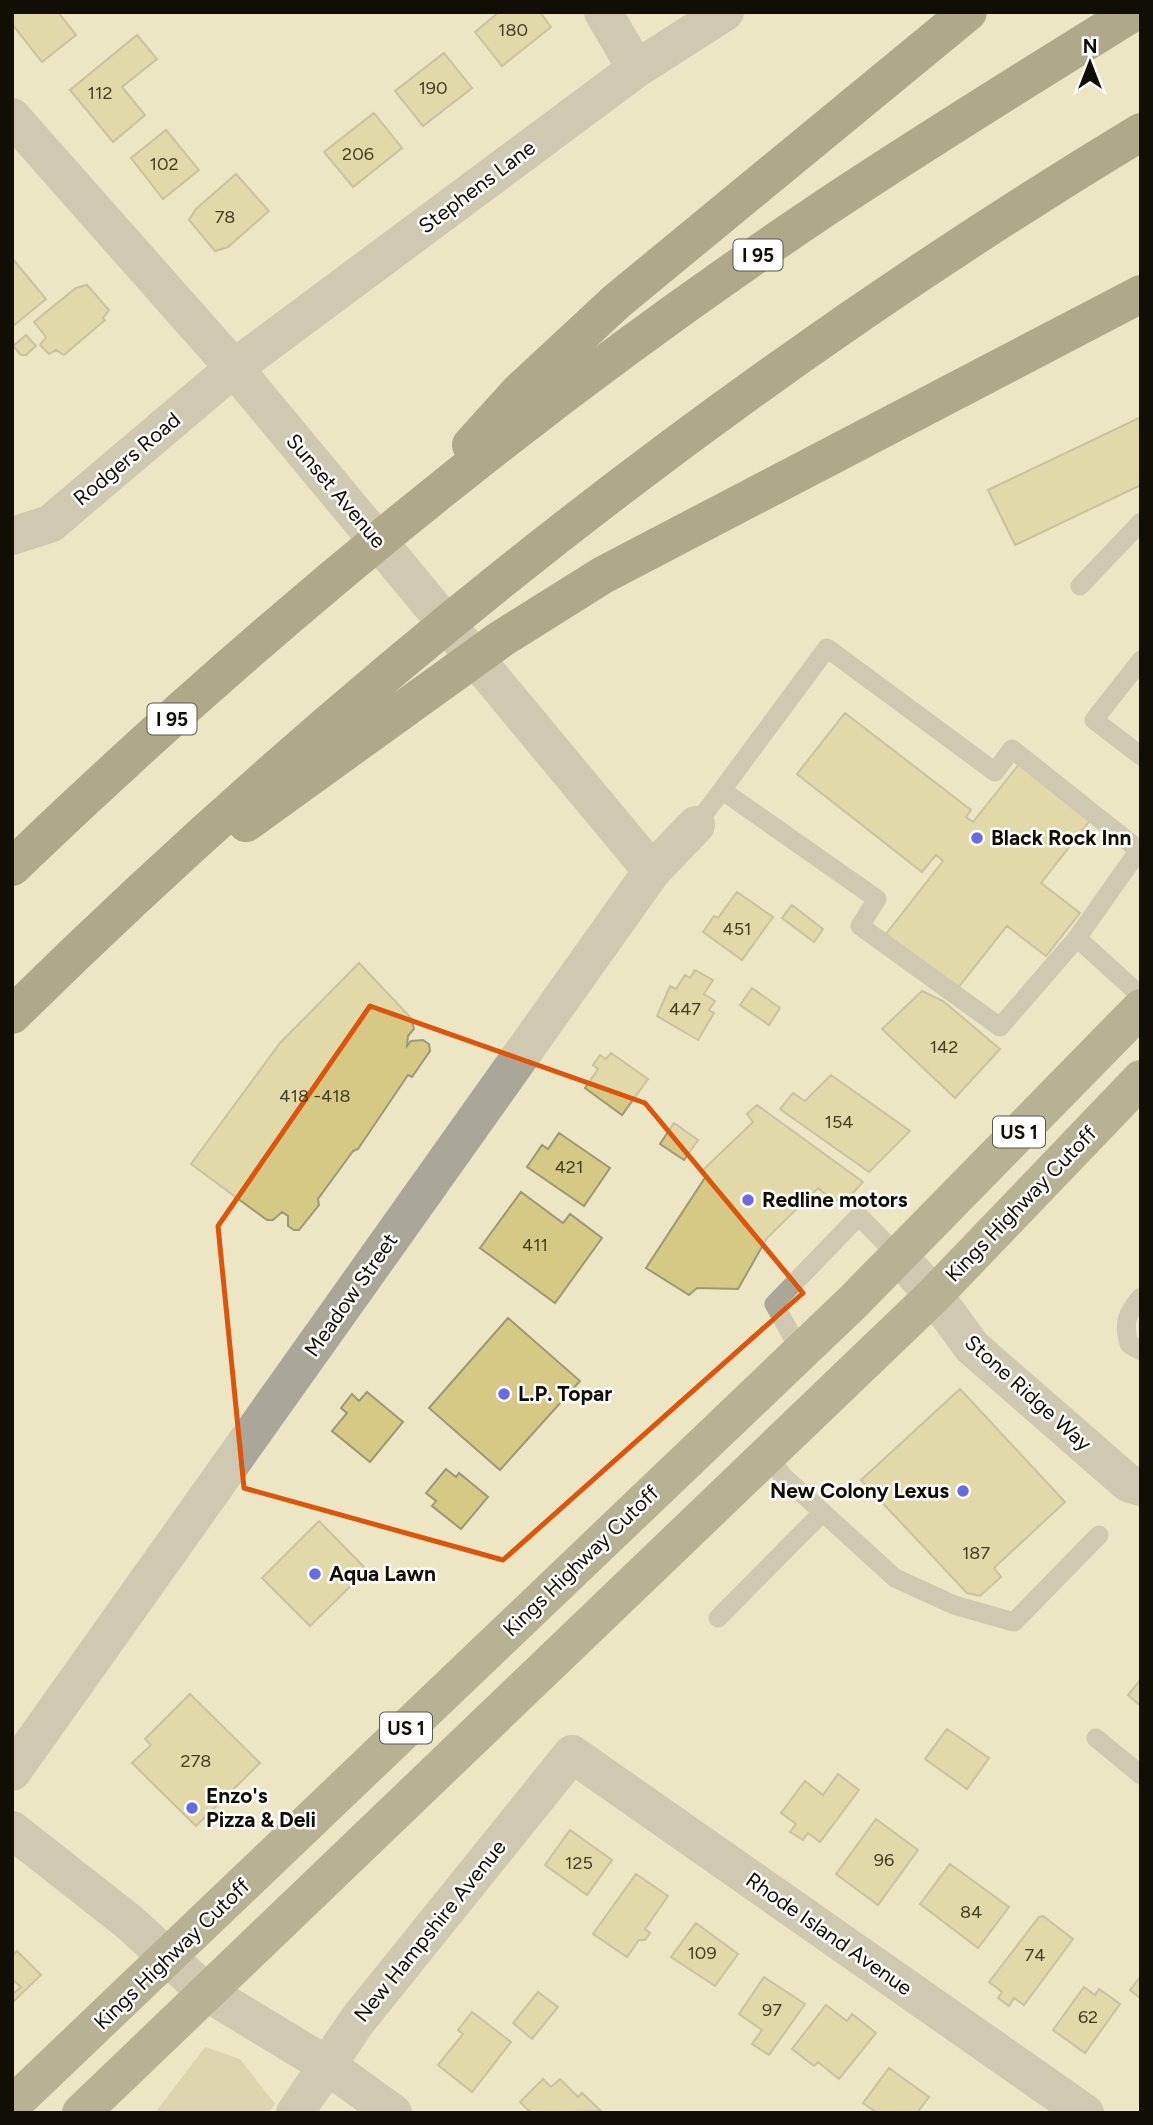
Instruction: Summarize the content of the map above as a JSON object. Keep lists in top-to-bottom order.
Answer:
{
  "streets": {
    "highway": ["I 95"],
    "main road": ["US 1", "Kings Highway Cutoff"],
    "street": [
      "Stephens Lane",
      "Rodgers Road",
      "Sunset Avenue",
      "Meadow Street",
      "Stone Ridge Way",
      "New Hampshire Avenue",
      "Rhode Island Avenue"
    ]
  },
  "crossings": [
    ["Stephens Lane", "Rodgers Road"],
    ["Stephens Lane", "Sunset Avenue"],
    ["Rodgers Road", "Sunset Avenue"],
    ["Sunset Avenue", "Meadow Street"],
    ["Kings Highway Cutoff", "Stone Ridge Way"],
    ["New Hampshire Avenue", "Rhode Island Avenue"]
  ],
  "places": [
    "Black Rock Inn",
    "Redline motors",
    "L.P. Topar",
    "New Colony Lexus",
    "Aqua Lawn",
    "Enzo's Pizza & Deli"
  ],
  "house_numbers": [
    "180",
    "190",
    "112",
    "206",
    "102",
    "78",
    "451",
    "447",
    "142",
    "418 -418",
    "154",
    "421",
    "411",
    "187",
    "278",
    "96",
    "125",
    "84",
    "109",
    "74",
    "97",
    "62"
  ],
  "north": "top"
}
